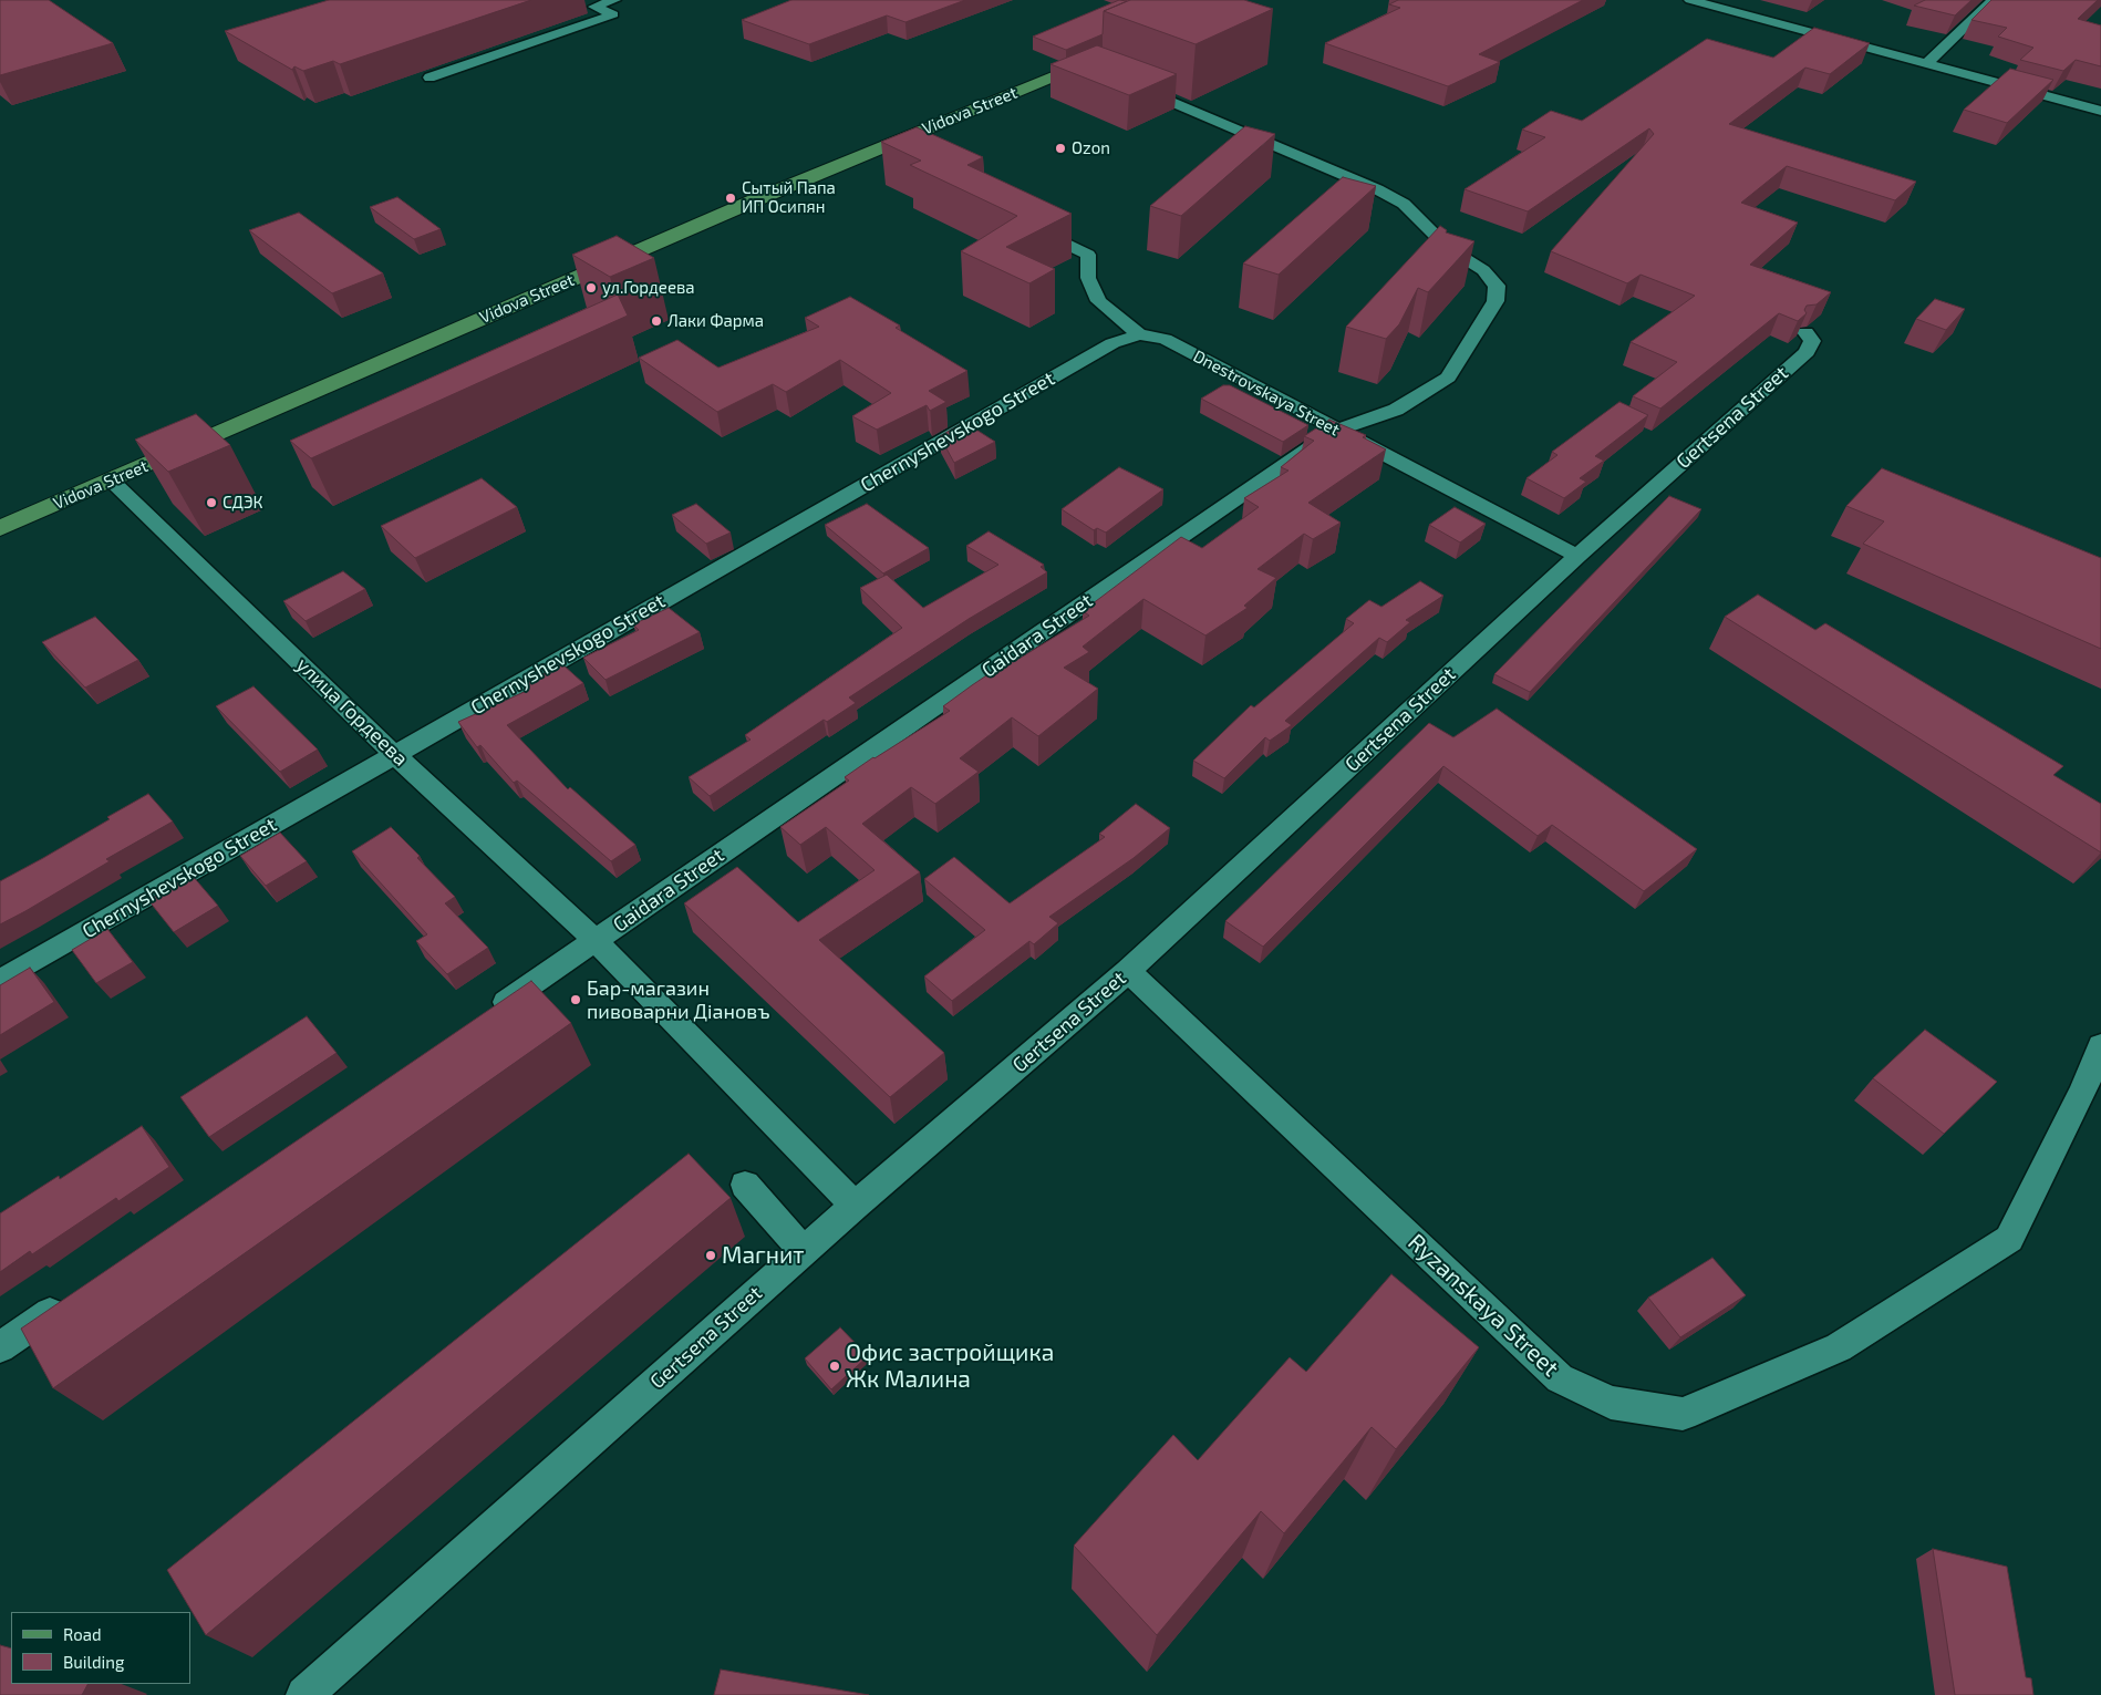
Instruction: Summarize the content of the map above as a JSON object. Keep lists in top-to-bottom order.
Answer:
{
  "streets": {
    "street": [
      "Vidova Street",
      "Dnestrovskaya Street",
      "Gertsena Street",
      "Chernyshevskogo Street",
      "Gaidara Street",
      "улица Гордеева",
      "Ryzanskaya Street"
    ]
  },
  "crossings": [
    ["Vidova Street", "улица Гордеева"],
    ["Dnestrovskaya Street", "Gertsena Street"],
    ["Dnestrovskaya Street", "Chernyshevskogo Street"],
    ["Dnestrovskaya Street", "Gaidara Street"],
    ["Gertsena Street", "улица Гордеева"],
    ["Gertsena Street", "Ryzanskaya Street"],
    ["Chernyshevskogo Street", "улица Гордеева"],
    ["Gaidara Street", "улица Гордеева"]
  ],
  "places": [
    "Ozon",
    "Сытый Папа ИП Осипян",
    "ул.Гордеева",
    "Лаки Фарма",
    "СДЭК",
    "Бар-магазин пивоварни Дiановъ",
    "Магнит",
    "Офис застройщика Жк Малина"
  ],
  "legend": ["Road", "Building"]
}
